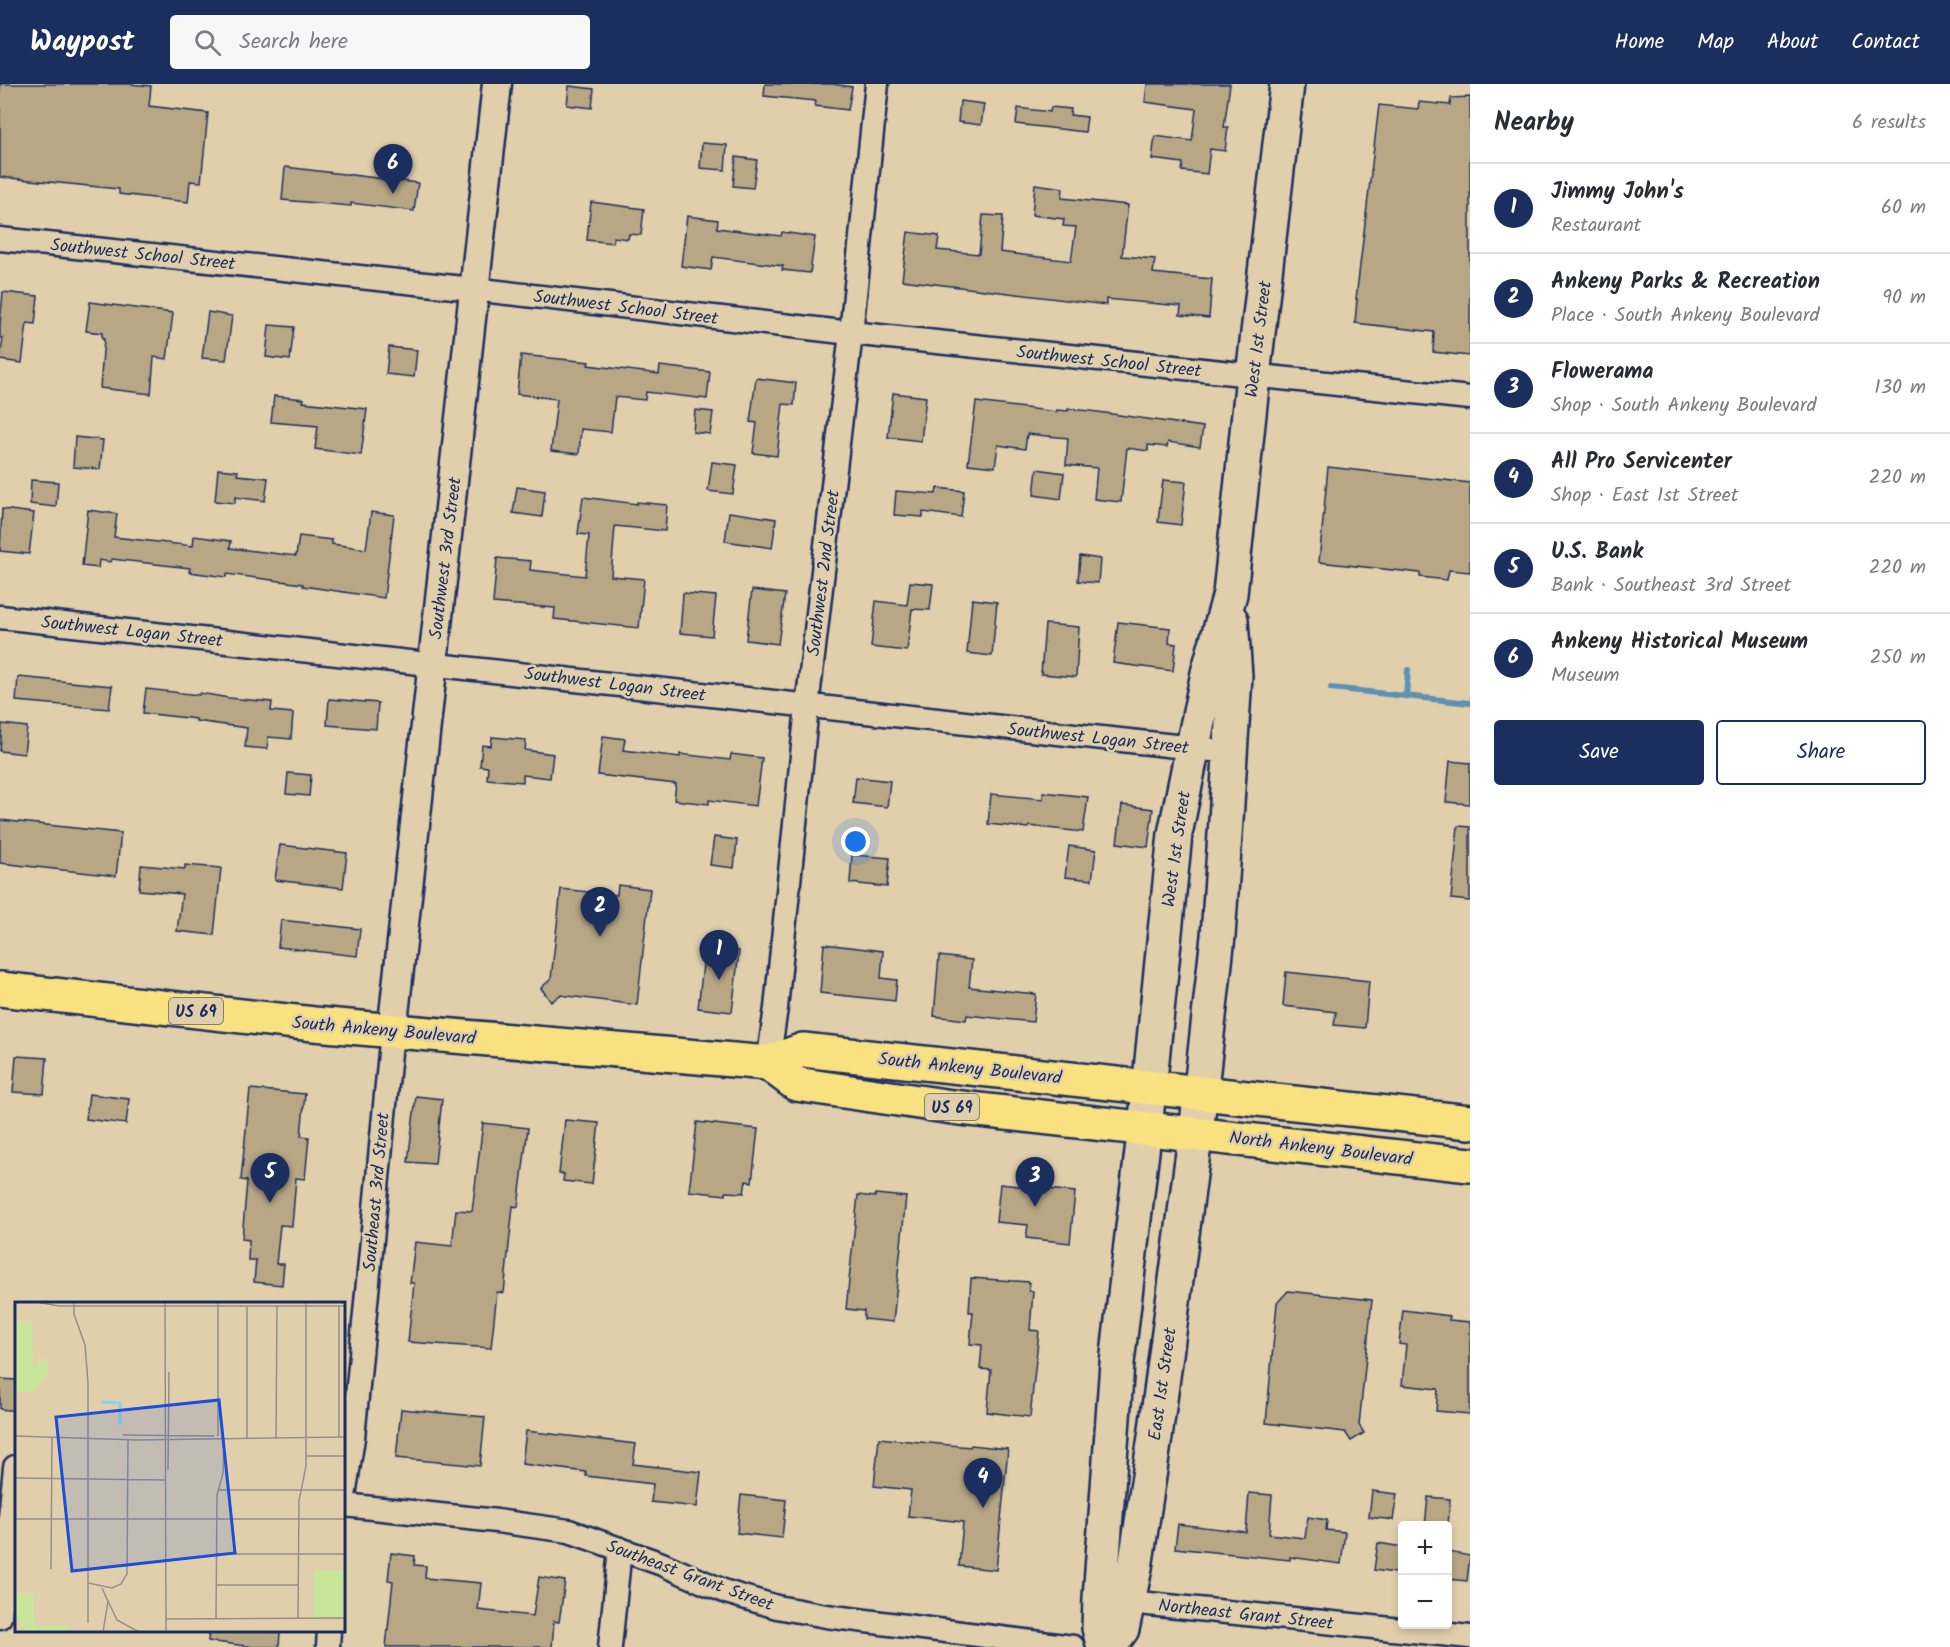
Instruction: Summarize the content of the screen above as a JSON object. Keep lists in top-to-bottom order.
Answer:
{
  "streets": {
    "main road": [
      "West 1st Street",
      "US 69",
      "South Ankeny Boulevard",
      "North Ankeny Boulevard",
      "East 1st Street"
    ],
    "street": [
      "Southwest School Street",
      "Southwest 3rd Street",
      "Southwest 2nd Street",
      "Southwest Logan Street",
      "Southeast 3rd Street",
      "Southeast Grant Street",
      "Northeast Grant Street"
    ]
  },
  "crossings": [
    ["Southwest School Street", "West 1st Street"],
    ["Southwest School Street", "Southwest 3rd Street"],
    ["Southwest School Street", "Southwest 2nd Street"],
    ["West 1st Street", "Southwest Logan Street"],
    ["West 1st Street", "US 69"],
    ["West 1st Street", "South Ankeny Boulevard"],
    ["West 1st Street", "North Ankeny Boulevard"],
    ["West 1st Street", "East 1st Street"],
    ["Southwest 3rd Street", "Southwest Logan Street"],
    ["Southwest 3rd Street", "South Ankeny Boulevard"],
    ["Southwest 3rd Street", "Southeast 3rd Street"],
    ["Southwest 2nd Street", "Southwest Logan Street"],
    ["Southwest 2nd Street", "South Ankeny Boulevard"],
    ["US 69", "South Ankeny Boulevard"],
    ["US 69", "North Ankeny Boulevard"],
    ["US 69", "East 1st Street"],
    ["South Ankeny Boulevard", "North Ankeny Boulevard"],
    ["South Ankeny Boulevard", "Southeast 3rd Street"],
    ["South Ankeny Boulevard", "East 1st Street"],
    ["North Ankeny Boulevard", "East 1st Street"],
    ["East 1st Street", "Northeast Grant Street"]
  ],
  "page": {
    "header": "Waypost",
    "search": "Search here",
    "nav": [
      "Home",
      "Map",
      "About",
      "Contact"
    ],
    "heading": ["Nearby", "6 results"],
    "pins": [
      "6",
      "2",
      "1",
      "5",
      "3",
      "4"
    ],
    "list": [
      {
        "mark": "1",
        "name": "Jimmy John's",
        "note": "Restaurant",
        "value": "60 m"
      },
      {
        "mark": "2",
        "name": "Ankeny Parks & Recreation",
        "note": "Place · South Ankeny Boulevard",
        "value": "90 m"
      },
      {
        "mark": "3",
        "name": "Flowerama",
        "note": "Shop · South Ankeny Boulevard",
        "value": "130 m"
      },
      {
        "mark": "4",
        "name": "All Pro Servicenter",
        "note": "Shop · East 1st Street",
        "value": "220 m"
      },
      {
        "mark": "5",
        "name": "U.S. Bank",
        "note": "Bank · Southeast 3rd Street",
        "value": "220 m"
      },
      {
        "mark": "6",
        "name": "Ankeny Historical Museum",
        "note": "Museum",
        "value": "250 m"
      }
    ],
    "buttons": ["Save", "Share"],
    "map_buttons": ["+", "−"]
  }
}
